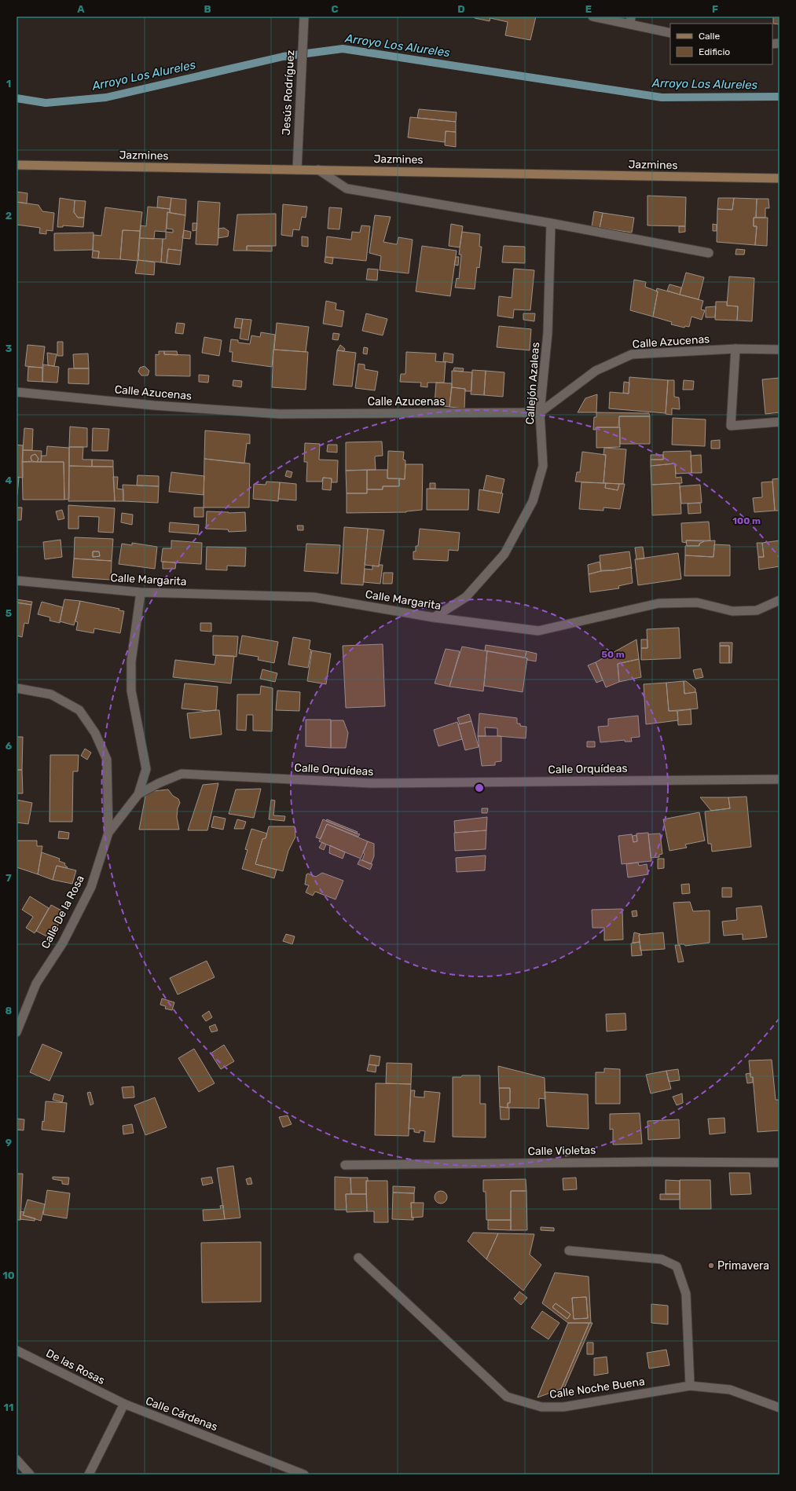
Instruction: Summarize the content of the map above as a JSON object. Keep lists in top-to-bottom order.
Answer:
{
  "streets": {
    "main road": ["Jazmines"],
    "street": [
      "Jesús Rodríguez",
      "Calle Azucenas",
      "Callejón Azaleas",
      "Calle Margarita",
      "Calle Orquídeas",
      "Calle De la Rosa",
      "Calle Violetas",
      "De las Rosas",
      "Calle Noche Buena",
      "Calle Cárdenas"
    ]
  },
  "crossings": [
    ["Jesús Rodríguez", "Jazmines"],
    ["Calle Azucenas", "Callejón Azaleas"],
    ["Callejón Azaleas", "Calle Margarita"],
    ["Calle Orquídeas", "Calle De la Rosa"],
    ["De las Rosas", "Calle Cárdenas"]
  ],
  "water": ["Arroyo Los Alureles"],
  "places": ["Primavera"],
  "legend": ["Calle", "Edificio"],
  "grid": {
    "columns": [
      "A",
      "B",
      "C",
      "D",
      "E",
      "F"
    ],
    "rows": [
      "1",
      "2",
      "3",
      "4",
      "5",
      "6",
      "7",
      "8",
      "9",
      "10",
      "11"
    ]
  },
  "rings": ["100 m", "50 m"]
}
